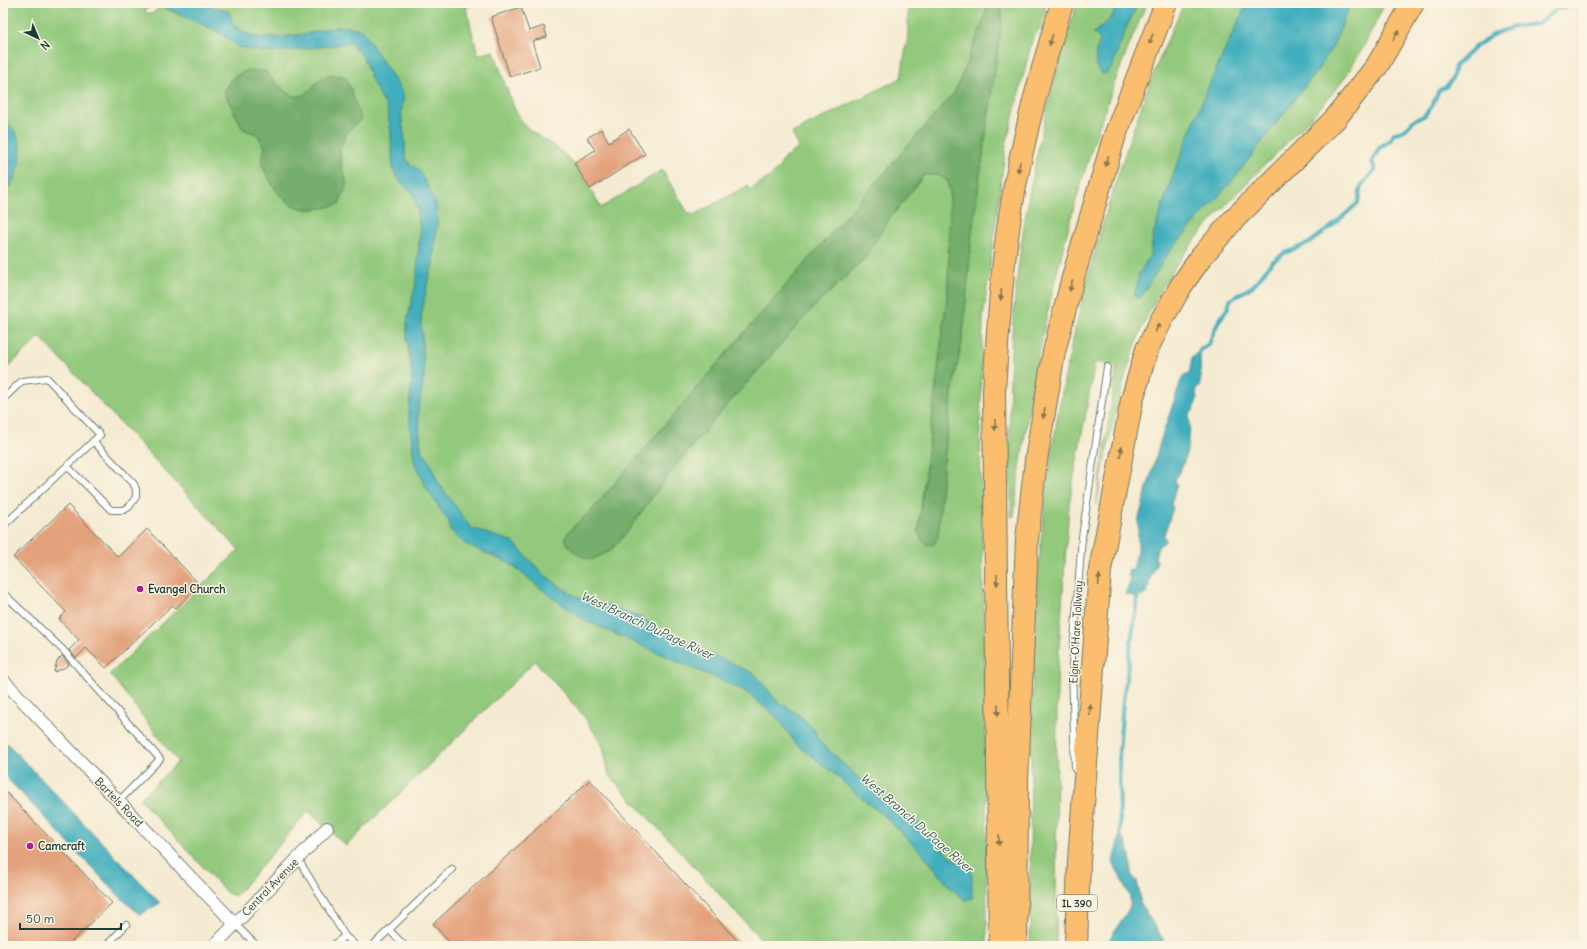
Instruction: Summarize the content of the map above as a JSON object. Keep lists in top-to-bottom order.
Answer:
{
  "streets": {
    "highway": ["IL 390"],
    "street": ["Bartels Road", "Central Avenue"],
    "lane": ["Elgin-O'Hare Tollway"]
  },
  "crossings": [
    ["Bartels Road", "Central Avenue"]
  ],
  "water": ["West Branch DuPage River"],
  "places": ["Evangel Church", "Camcraft"],
  "scale_bar": "50 m",
  "north": "bottom right"
}
